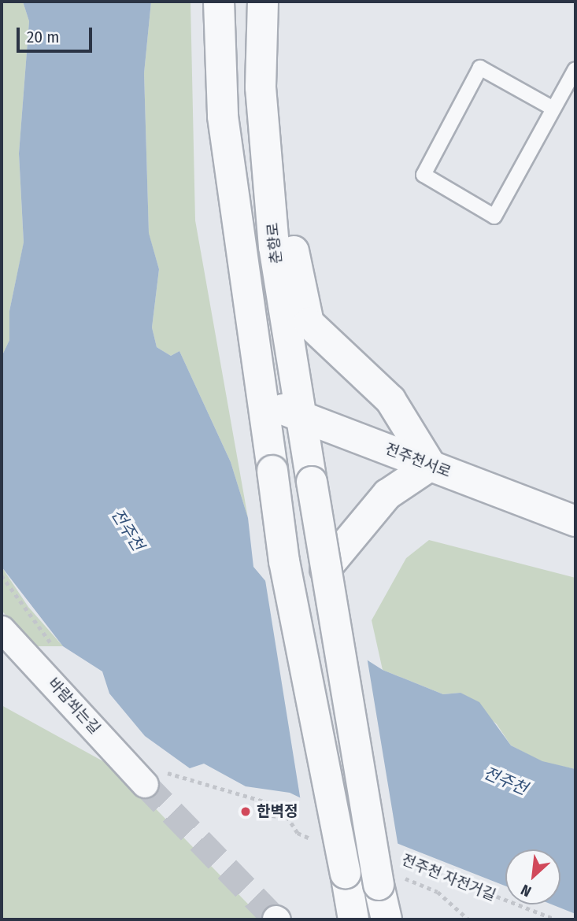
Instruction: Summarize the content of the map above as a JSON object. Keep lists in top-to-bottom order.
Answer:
{
  "streets": {
    "street": ["춘향로", "전주천서로", "바람쐬는길"],
    "path": ["전주천 자전거길"]
  },
  "crossings": [
    ["춘향로", "전주천서로"]
  ],
  "water": ["전주천"],
  "places": ["한벽정"],
  "scale_bar": "20 m",
  "north": "bottom left"
}
